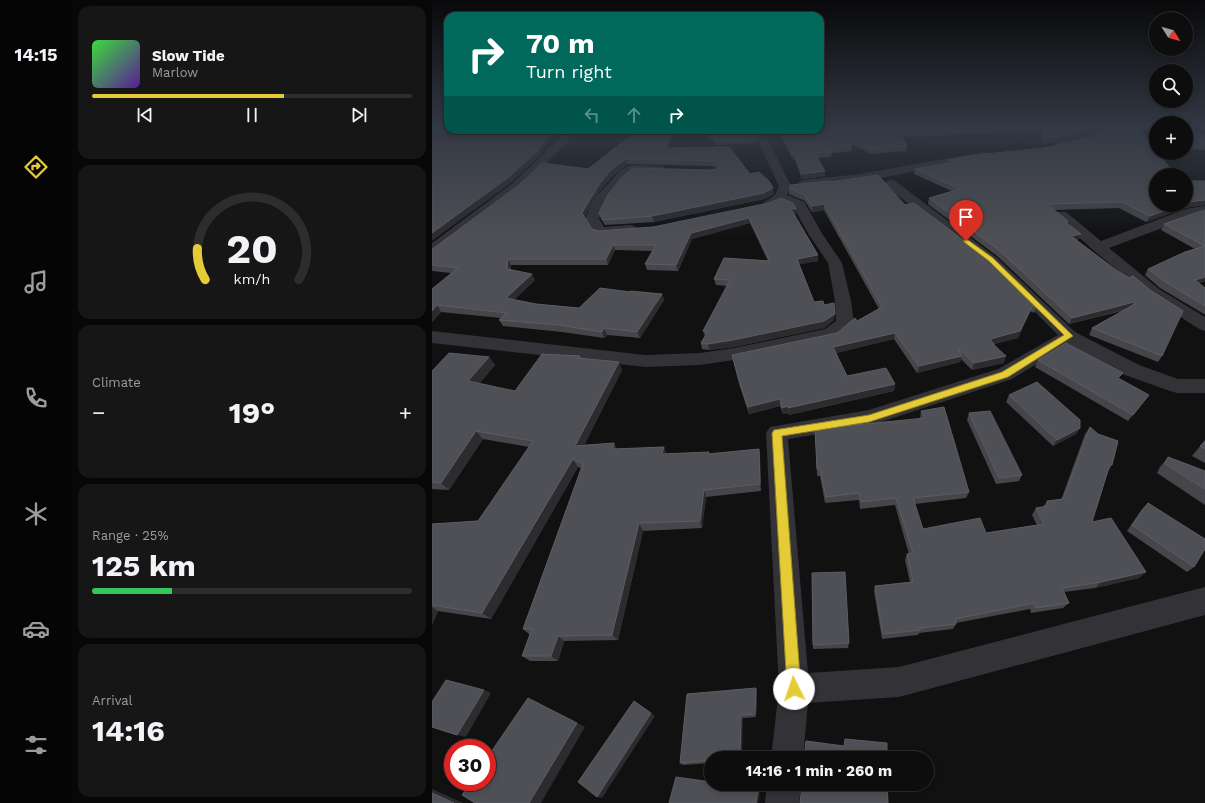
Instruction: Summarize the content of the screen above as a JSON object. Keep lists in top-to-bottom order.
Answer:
{
  "north": "bottom right",
  "page": {
    "tabs": "14:15",
    "map_buttons": ["+", "−"],
    "turn": ["70 m", "Turn right"],
    "song": ["Slow Tide", "Marlow"],
    "tile": [
      "Climate",
      ["Range · 25%", "125 km"],
      ["Arrival", "14:16"]
    ],
    "heat": ["−", "19°", "+"],
    "limit": "30",
    "trip": "14:16 · 1 min · 260 m",
    "gauge": ["20", "km/h"]
  }
}
